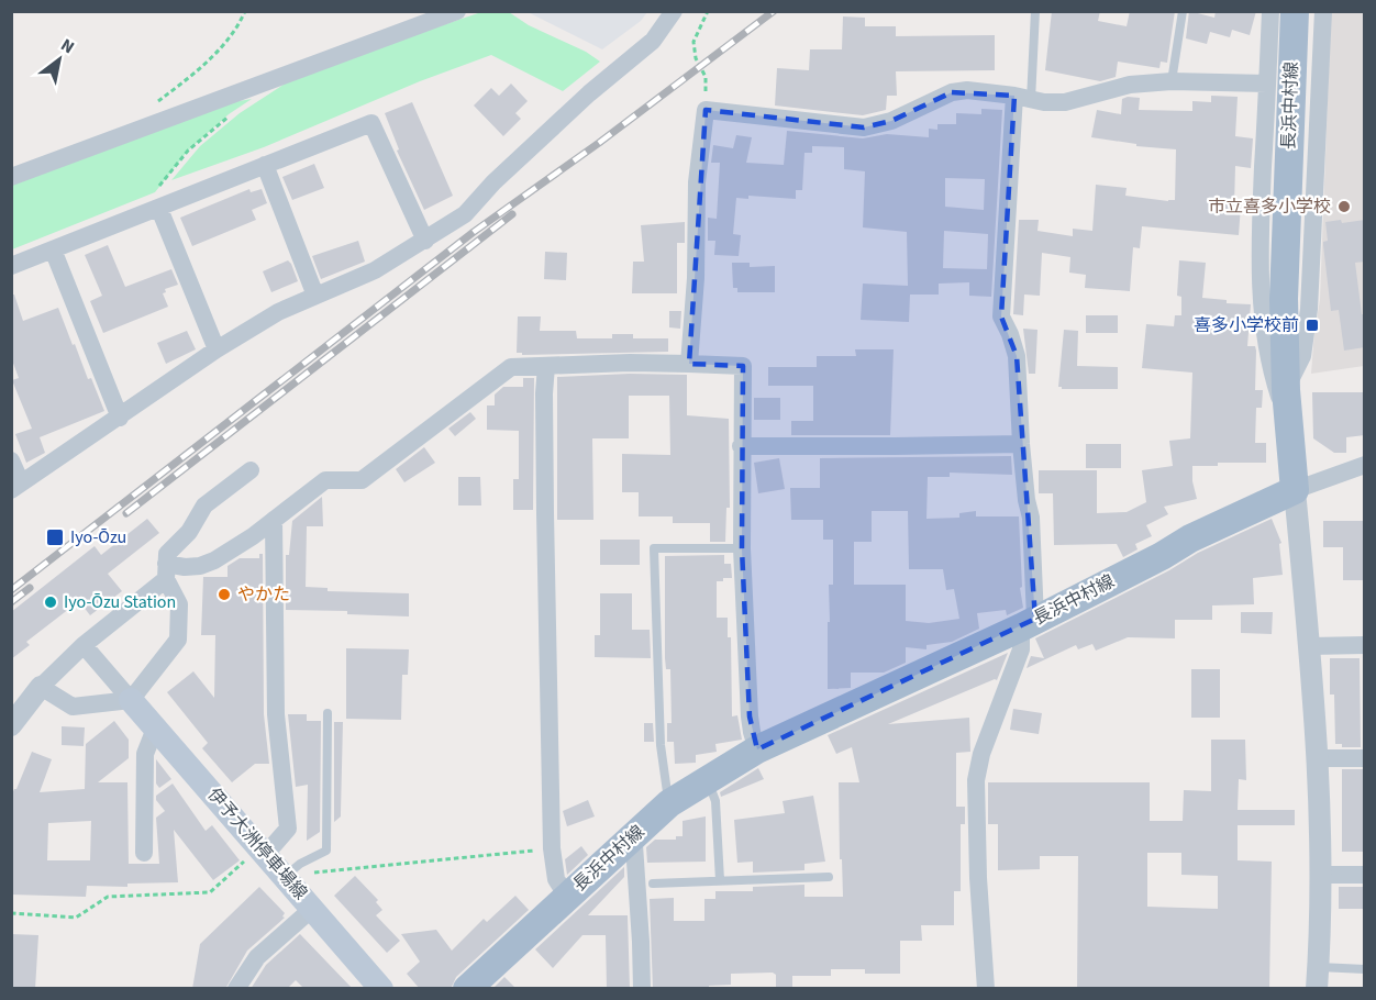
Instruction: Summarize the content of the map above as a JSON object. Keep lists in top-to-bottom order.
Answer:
{
  "streets": {
    "main road": ["長浜中村線", "伊予大洲停車場線"]
  },
  "places": {
    "other": ["市立喜多小学校", "やかた", "Iyo-Ōzu Station"],
    "transit": ["喜多小学校前", "Iyo-Ōzu"]
  },
  "north": "top right"
}
